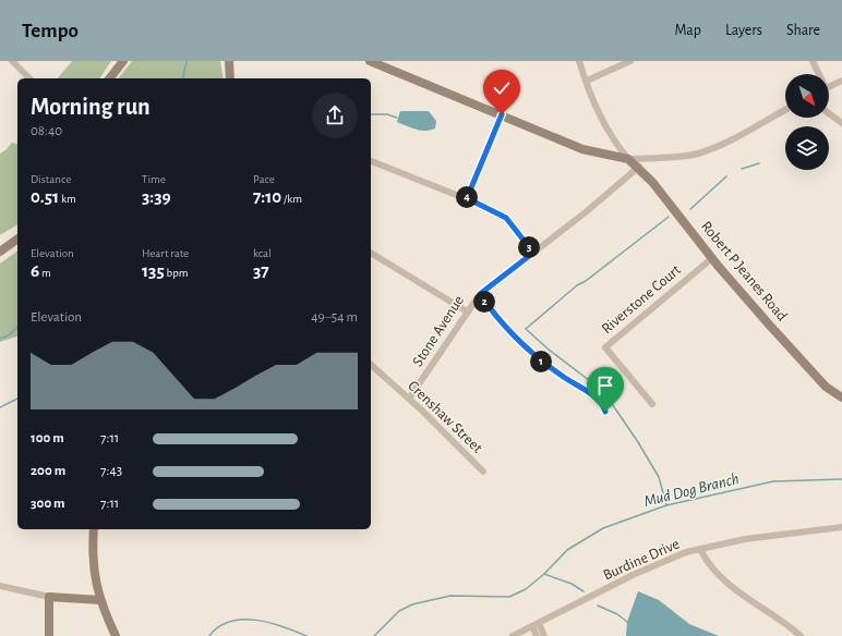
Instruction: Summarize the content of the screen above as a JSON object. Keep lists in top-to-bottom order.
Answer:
{
  "streets": {
    "street": [
      "Robert P Jeanes Road",
      "Riverstone Court",
      "Stone Avenue",
      "Crenshaw Street",
      "Burdine Drive"
    ]
  },
  "crossings": [
    ["Robert P Jeanes Road", "Riverstone Court"],
    ["Robert P Jeanes Road", "Stone Avenue"],
    ["Stone Avenue", "Crenshaw Street"]
  ],
  "water": ["Mud Dog Branch"],
  "north": "bottom right",
  "page": {
    "header": "Tempo",
    "nav": ["Map", "Layers", "Share"],
    "heading": ["Morning run", "08:40"],
    "stats": [
      ["Distance", "0.51 km"],
      ["Time", "3:39"],
      ["Pace", "7:10 /km"],
      ["Elevation", "6 m"],
      ["Heart rate", "135 bpm"],
      ["kcal", "37"]
    ],
    "pins": [
      "4",
      "3",
      "2",
      "1"
    ],
    "chart": ["Elevation", "49–54 m"],
    "list": [
      {
        "name": "100 m",
        "note": "7:11"
      },
      {
        "name": "200 m",
        "note": "7:43"
      },
      {
        "name": "300 m",
        "note": "7:11"
      }
    ]
  }
}
